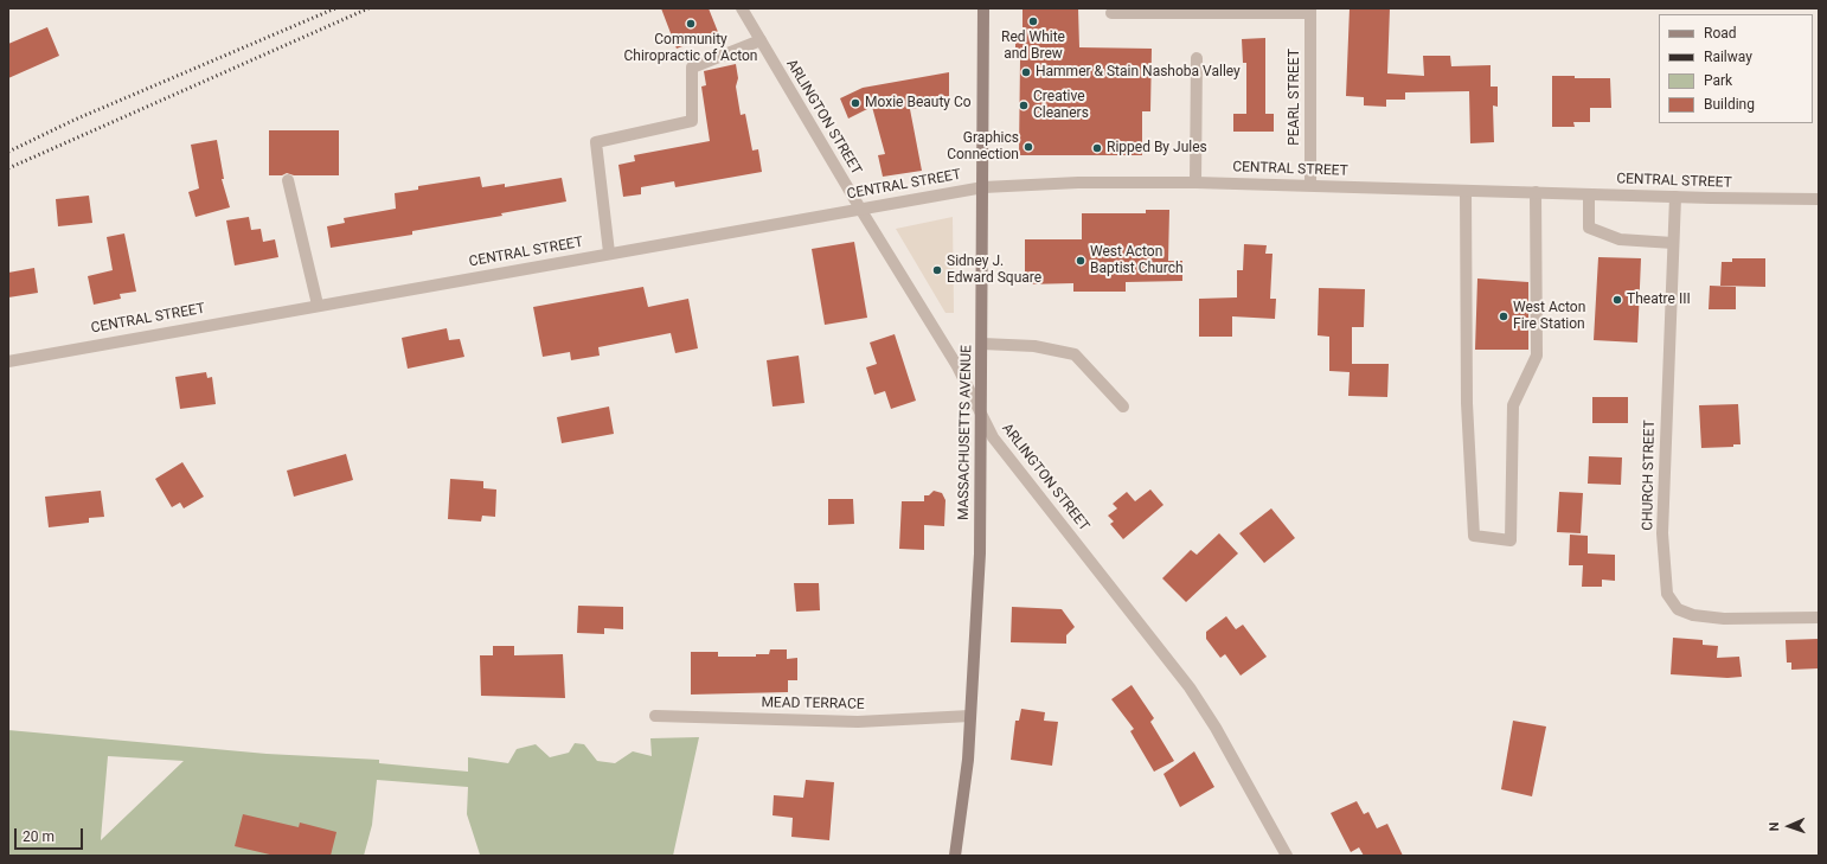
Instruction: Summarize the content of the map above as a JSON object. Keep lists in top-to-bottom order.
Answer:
{
  "streets": {
    "main road": ["MASSACHUSETTS AVENUE"],
    "street": [
      "PEARL STREET",
      "ARLINGTON STREET",
      "CENTRAL STREET",
      "CHURCH STREET",
      "MEAD TERRACE"
    ]
  },
  "crossings": [
    ["PEARL STREET", "CENTRAL STREET"],
    ["ARLINGTON STREET", "CENTRAL STREET"],
    ["ARLINGTON STREET", "MASSACHUSETTS AVENUE"],
    ["CENTRAL STREET", "MASSACHUSETTS AVENUE"],
    ["CENTRAL STREET", "CHURCH STREET"],
    ["MASSACHUSETTS AVENUE", "MEAD TERRACE"]
  ],
  "places": [
    "Red White and Brew",
    "Community Chiropractic of Acton",
    "Hammer & Stain Nashoba Valley",
    "Moxie Beauty Co",
    "Creative Cleaners",
    "Graphics Connection",
    "Ripped By Jules",
    "West Acton Baptist Church",
    "Sidney J. Edward Square",
    "Theatre III",
    "West Acton Fire Station"
  ],
  "legend": [
    "Road",
    "Railway",
    "Park",
    "Building"
  ],
  "scale_bar": "20 m",
  "north": "left"
}
